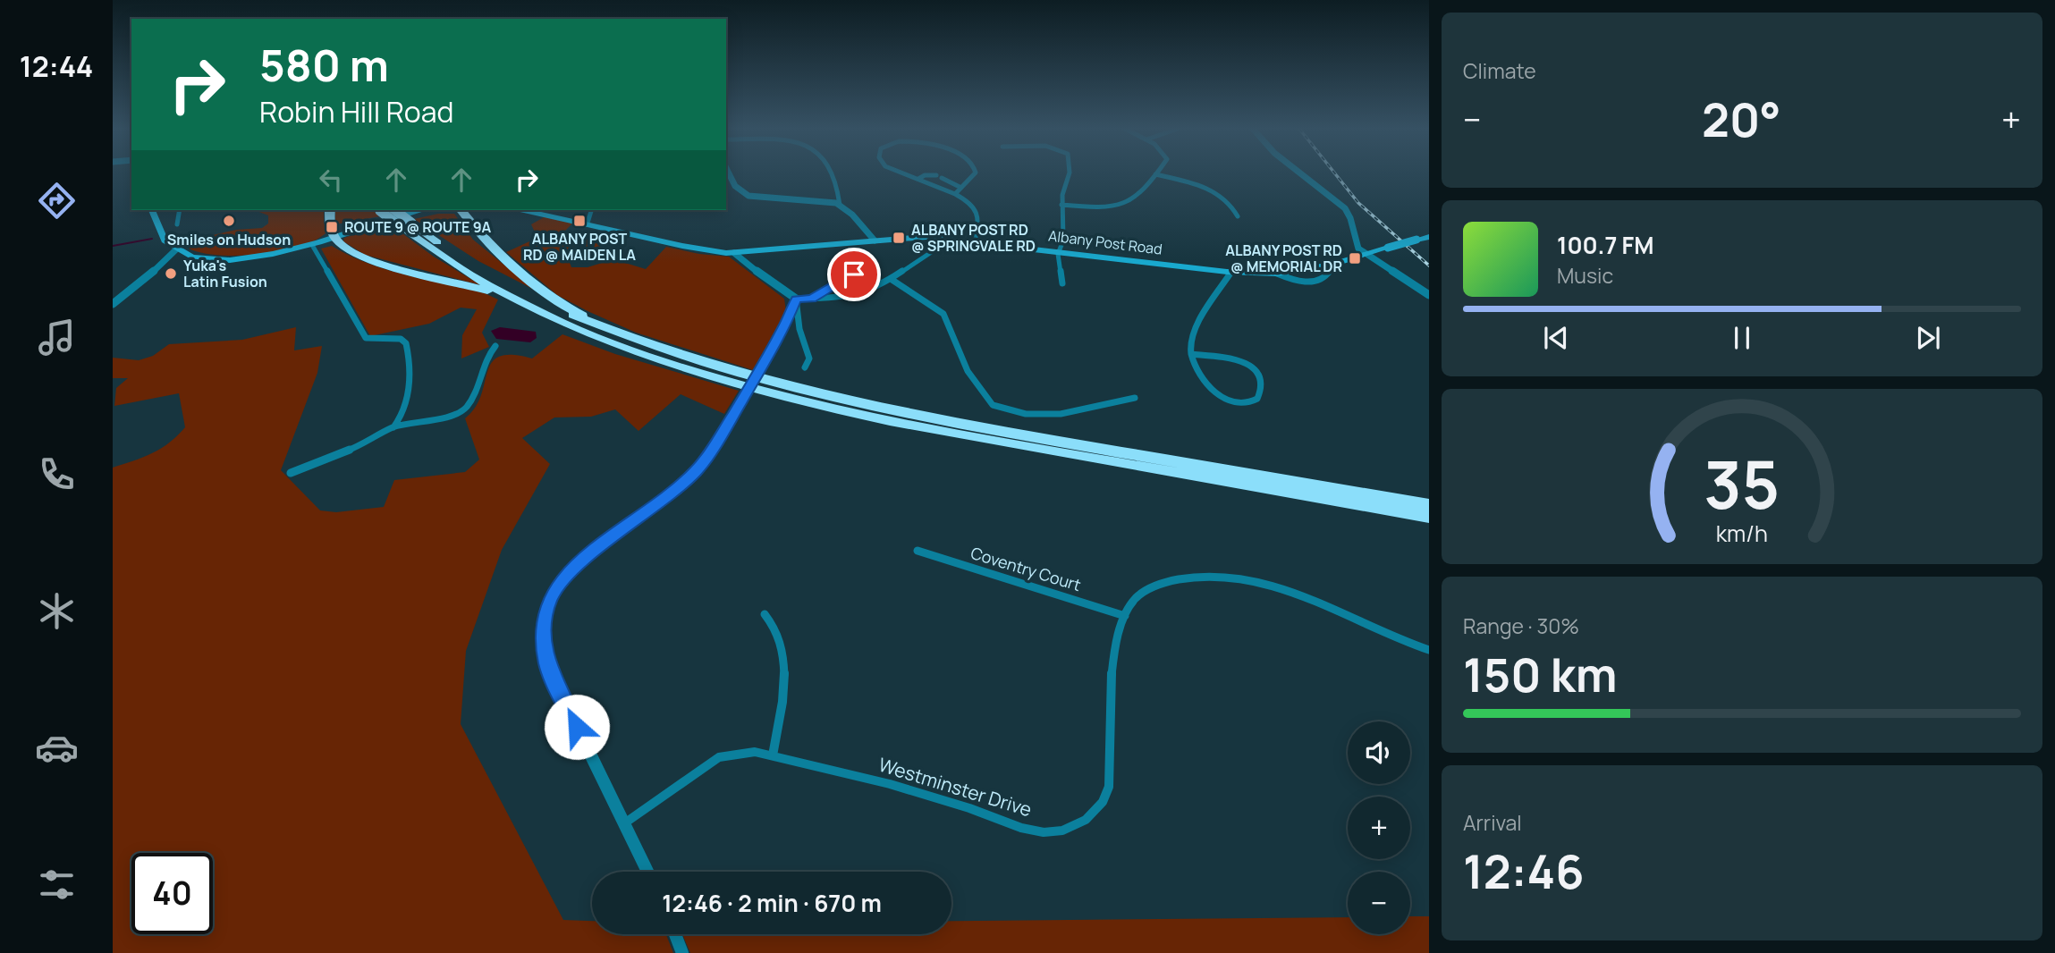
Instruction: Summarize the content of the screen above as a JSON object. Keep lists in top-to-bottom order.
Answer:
{
  "streets": {
    "main road": ["Albany Post Road"],
    "street": ["Coventry Court", "Westminster Drive"]
  },
  "crossings": [
    ["Coventry Court", "Westminster Drive"]
  ],
  "places": {
    "other": ["Smiles on Hudson", "Yuka's Latin Fusion"],
    "transit": [
      "ALBANY POST RD @ MAIDEN LA",
      "ROUTE 9 @ ROUTE 9A",
      "ALBANY POST RD @ SPRINGVALE RD",
      "ALBANY POST RD @ MEMORIAL DR"
    ]
  },
  "page": {
    "tabs": "12:44",
    "tile": [
      "Climate",
      ["Range · 30%", "150 km"],
      ["Arrival", "12:46"]
    ],
    "turn": ["580 m", "Robin Hill Road"],
    "heat": ["−", "20°", "+"],
    "song": ["100.7 FM", "Music"],
    "map_buttons": ["+", "−"],
    "limit": "40",
    "trip": "12:46 · 2 min · 670 m",
    "gauge": ["35", "km/h"]
  }
}
